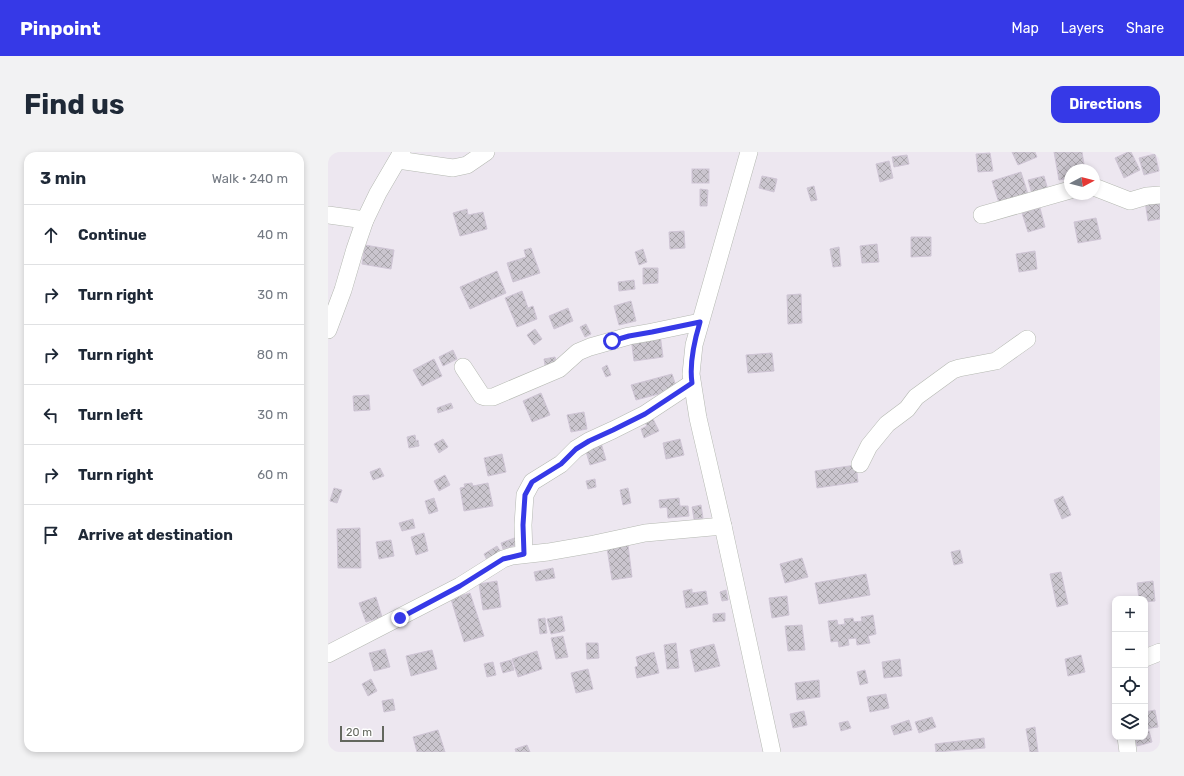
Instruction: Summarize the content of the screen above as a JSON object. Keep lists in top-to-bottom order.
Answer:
{
  "scale_bar": "20 m",
  "north": "right",
  "page": {
    "header": "Pinpoint",
    "nav": ["Map", "Layers", "Share"],
    "buttons": "Directions",
    "title": "Find us",
    "heading": ["3 min", "Walk · 240 m"],
    "list": [
      ["Continue", "40 m"],
      ["Turn right", "30 m"],
      ["Turn right", "80 m"],
      ["Turn left", "30 m"],
      ["Turn right", "60 m"],
      "Arrive at destination"
    ],
    "map_buttons": ["+", "−"],
    "scale": "20 m"
  }
}
